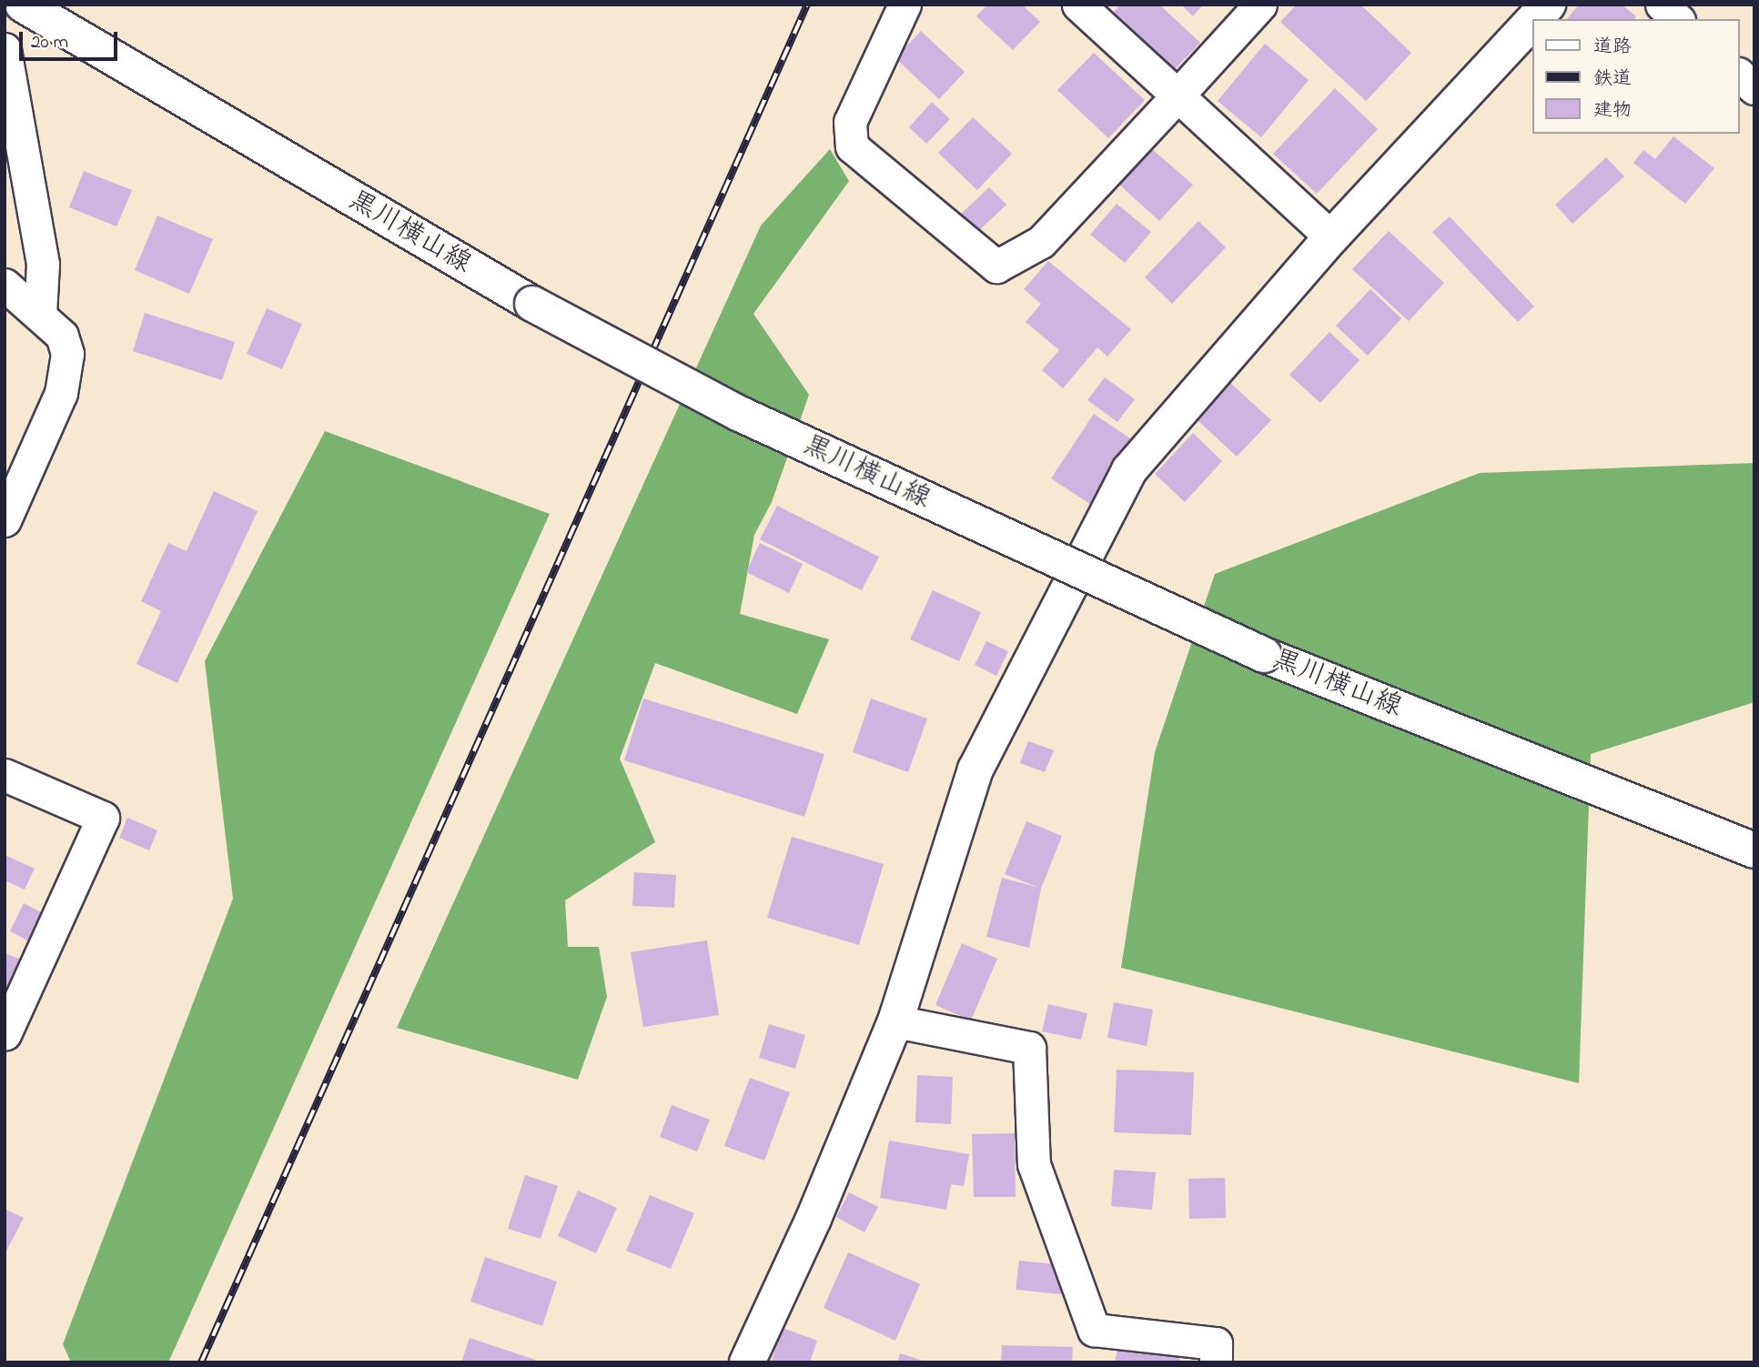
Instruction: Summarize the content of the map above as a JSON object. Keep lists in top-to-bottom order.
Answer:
{
  "streets": {
    "main road": ["黒川横山線"]
  },
  "legend": ["道路", "鉄道", "建物"],
  "scale_bar": "20 m"
}
